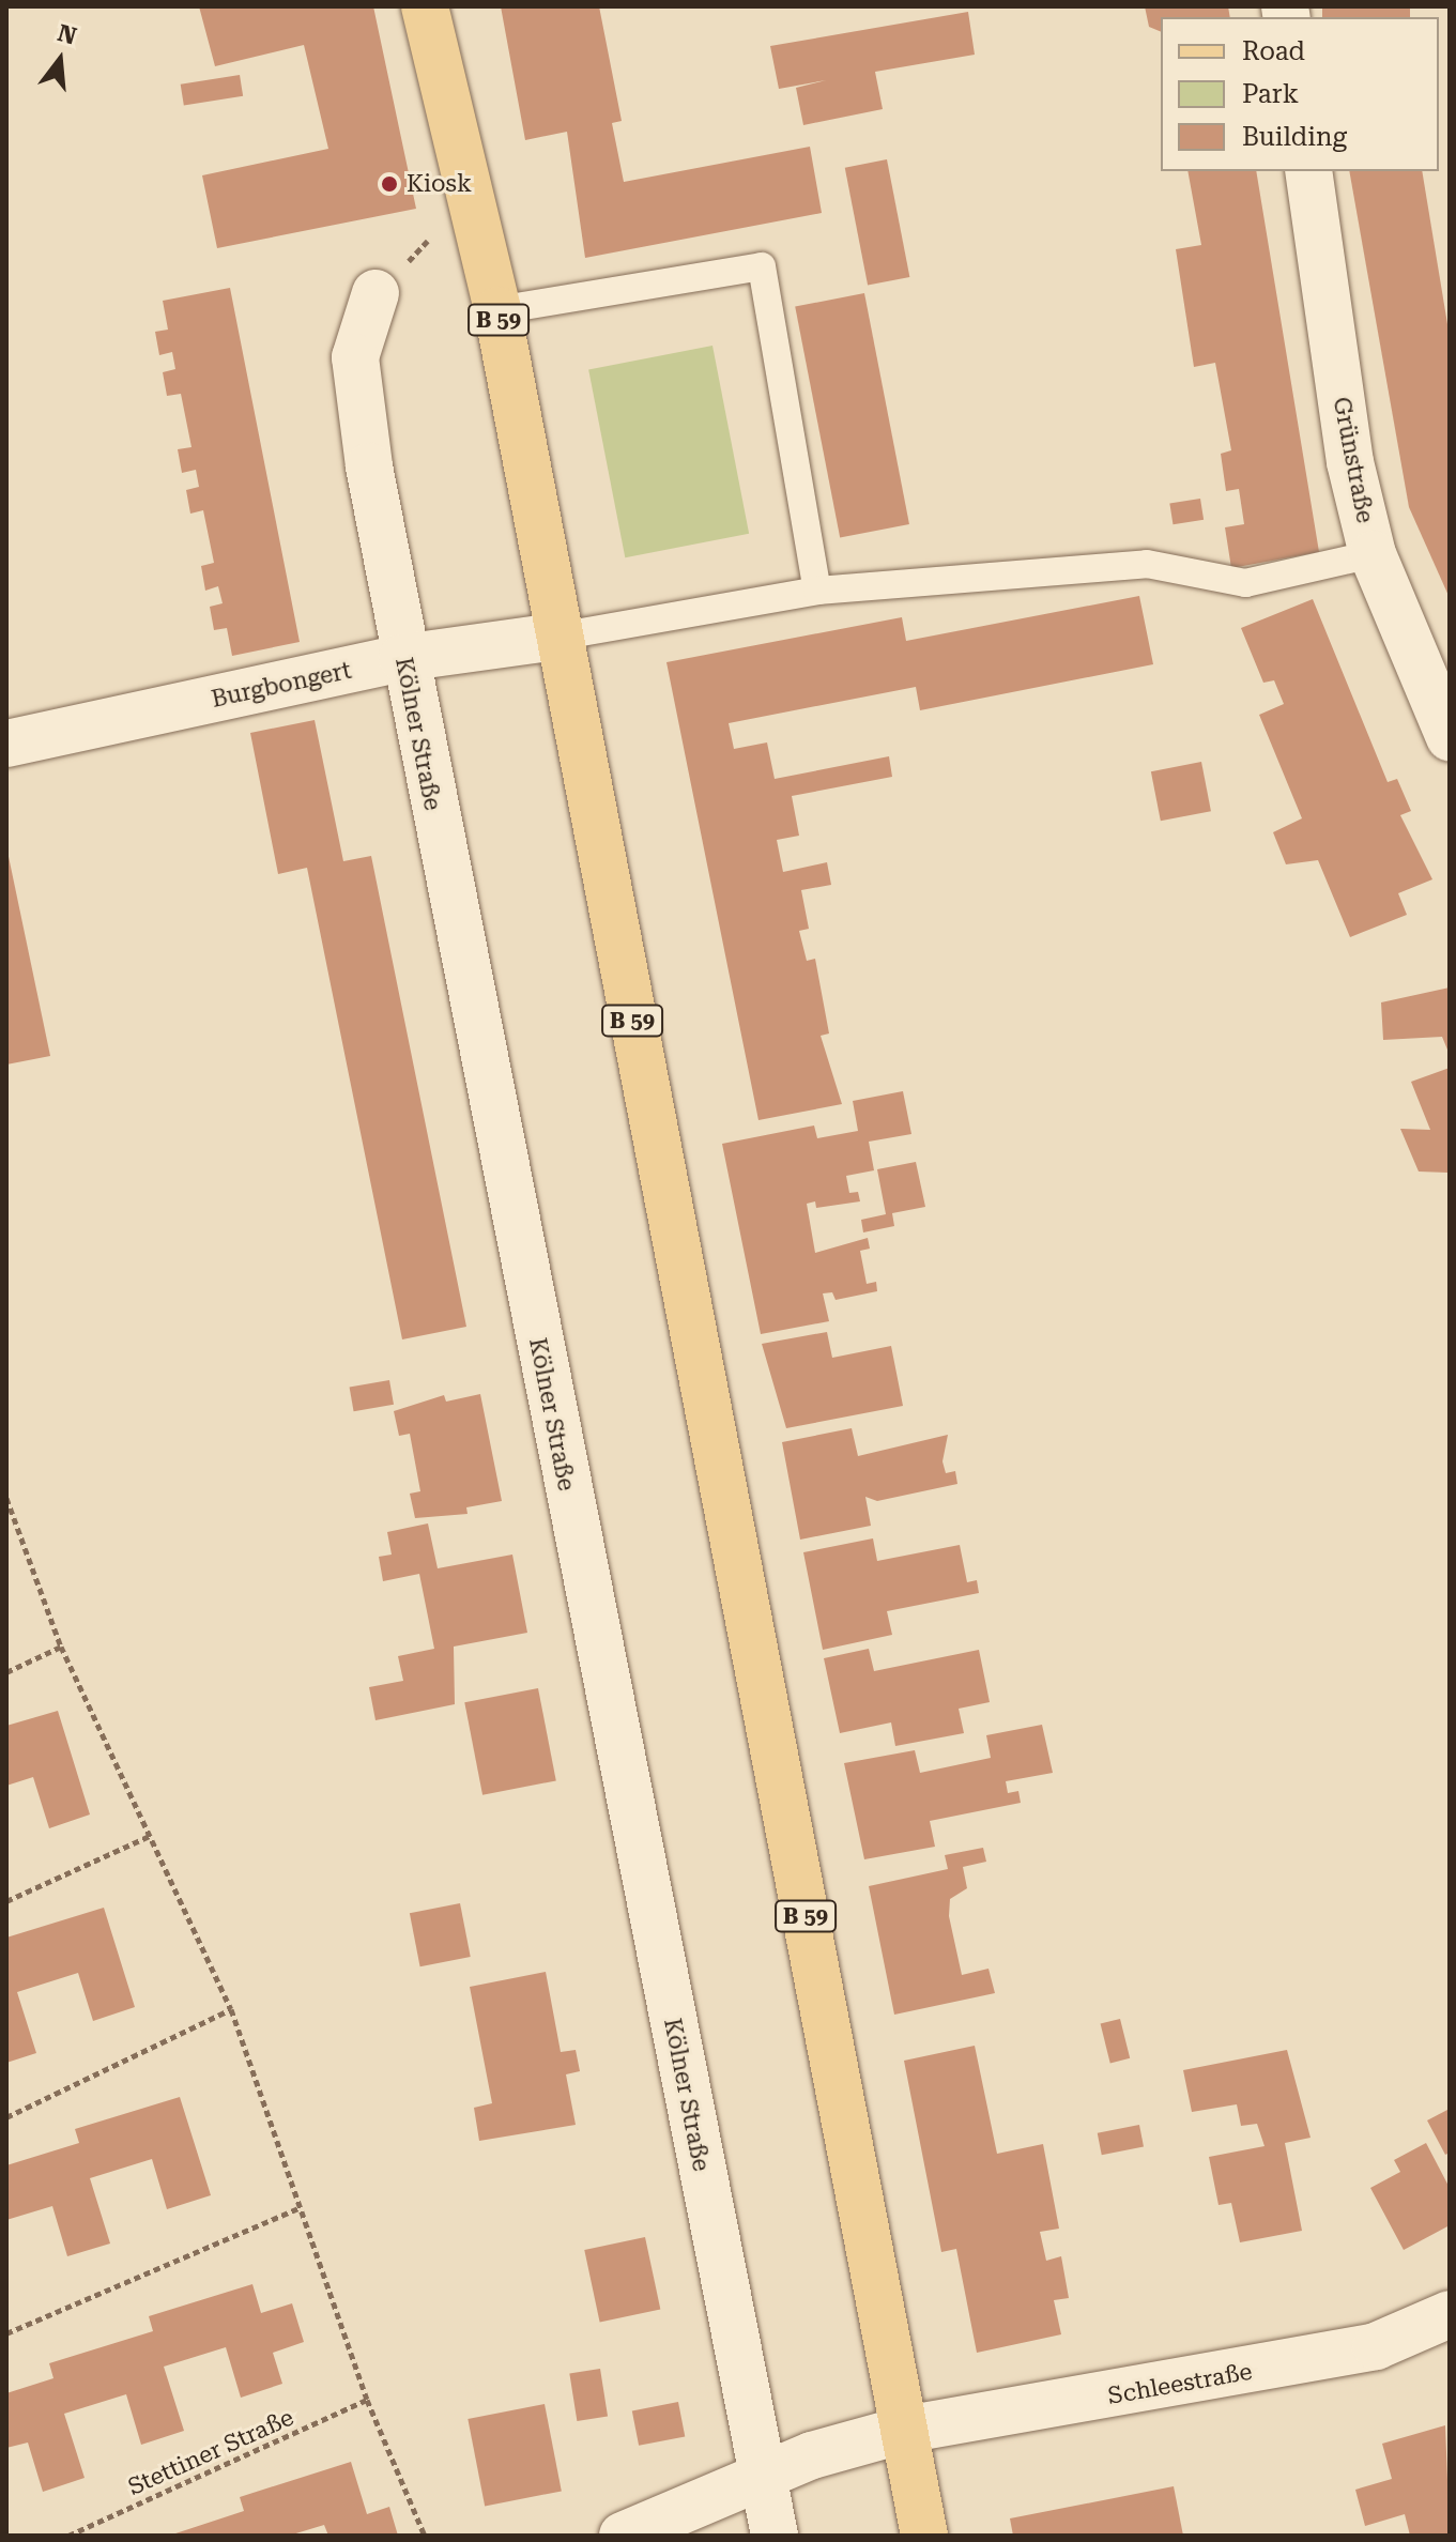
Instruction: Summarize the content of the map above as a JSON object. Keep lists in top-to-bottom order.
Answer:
{
  "streets": {
    "main road": ["B 59"],
    "street": [
      "Grünstraße",
      "Burgbongert",
      "Kölner Straße",
      "Schleestraße"
    ],
    "path": ["Stettiner Straße"]
  },
  "crossings": [
    ["B 59", "Burgbongert"],
    ["B 59", "Schleestraße"],
    ["Burgbongert", "Kölner Straße"],
    ["Kölner Straße", "Schleestraße"]
  ],
  "places": ["Kiosk"],
  "legend": ["Road", "Park", "Building"],
  "north": "top"
}
